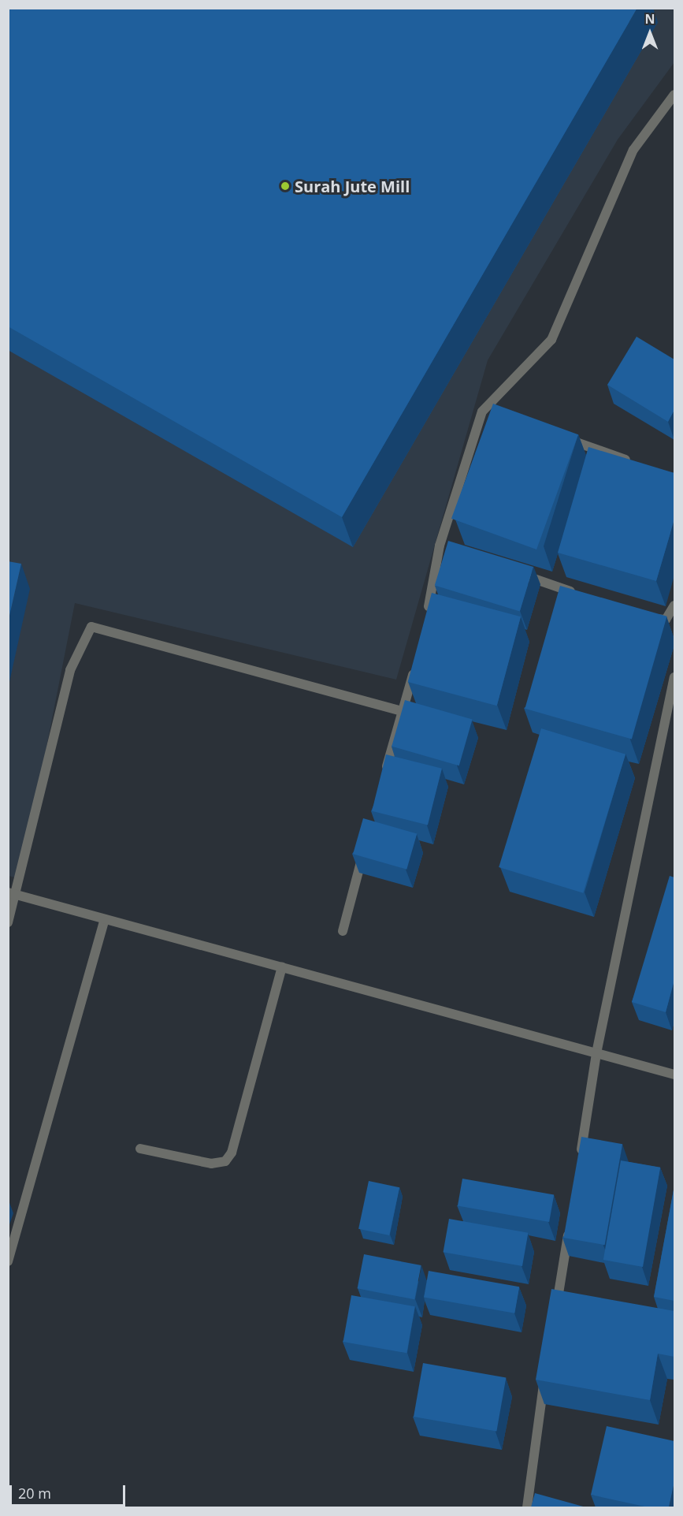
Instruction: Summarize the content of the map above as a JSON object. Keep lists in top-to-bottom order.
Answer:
{
  "places": ["Surah Jute Mill"],
  "scale_bar": "20 m",
  "north": "top"
}
